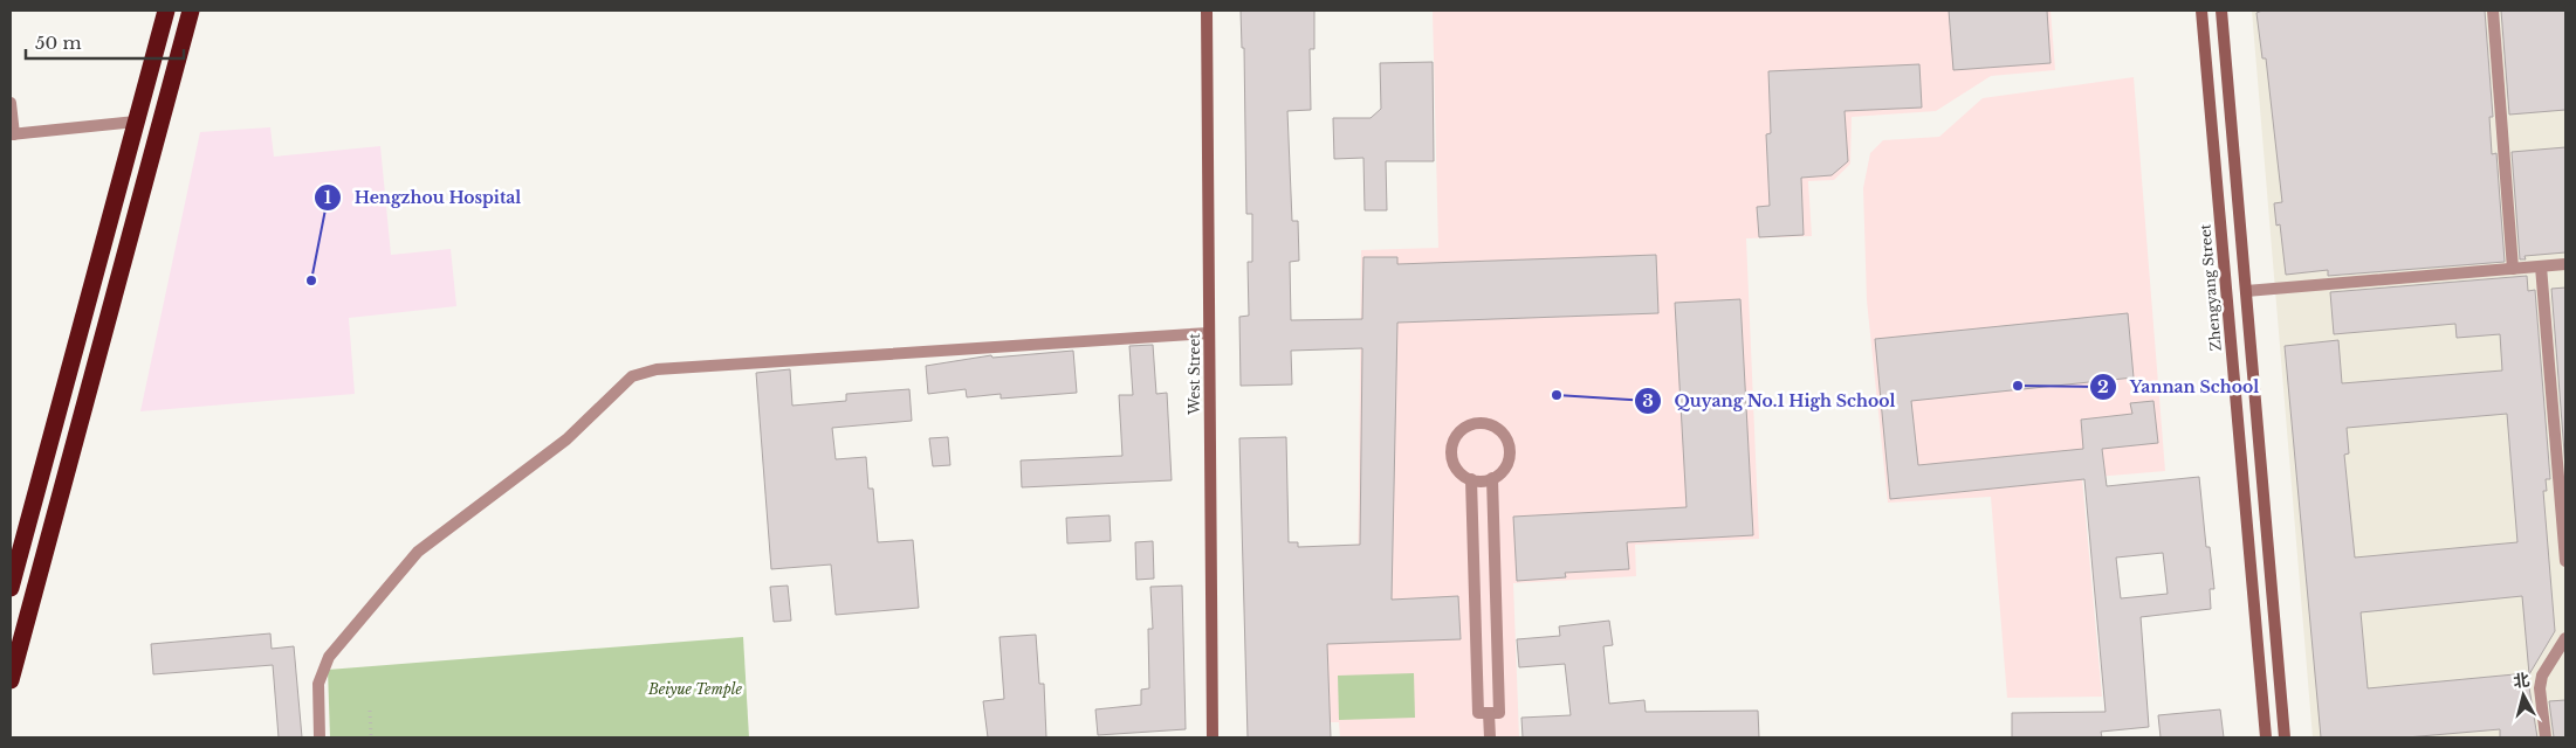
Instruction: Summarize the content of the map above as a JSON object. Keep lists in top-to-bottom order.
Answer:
{
  "streets": {
    "main road": ["Zhengyang Street", "West Street"]
  },
  "parks": ["Beiyue Temple"],
  "places": ["Hengzhou Hospital", "Yannan School", "Quyang No.1 High School"],
  "scale_bar": "50 m",
  "north": "top"
}
